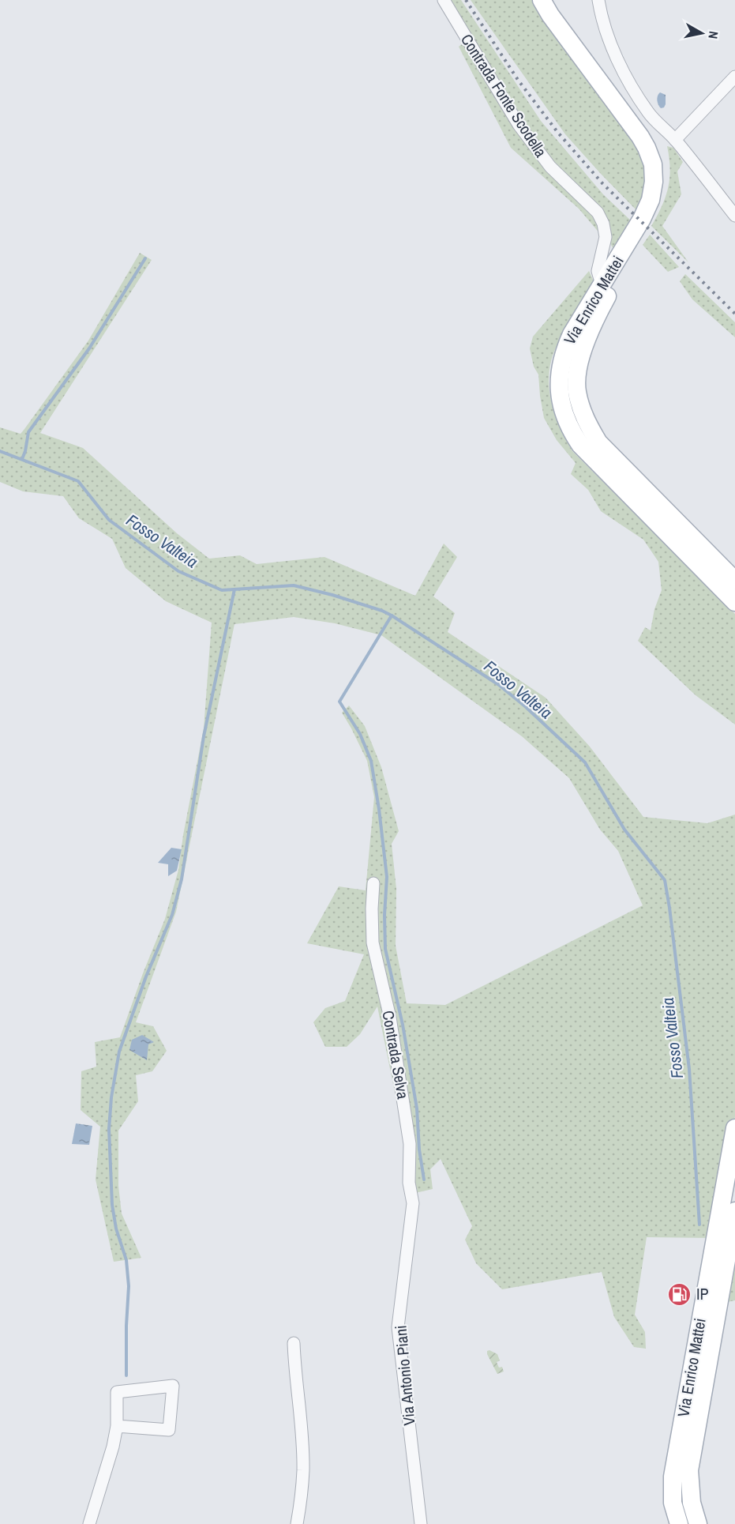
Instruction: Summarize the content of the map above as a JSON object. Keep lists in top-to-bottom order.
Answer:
{
  "streets": {
    "main road": ["Via Enrico Mattei"],
    "street": ["Contrada Fonte Scodella", "Contrada Selva", "Via Antonio Piani"]
  },
  "crossings": [
    ["Contrada Fonte Scodella", "Via Enrico Mattei"],
    ["Contrada Selva", "Via Antonio Piani"]
  ],
  "water": ["Fosso Valteia"],
  "places": {
    "fuel station": ["IP"]
  },
  "north": "right"
}
